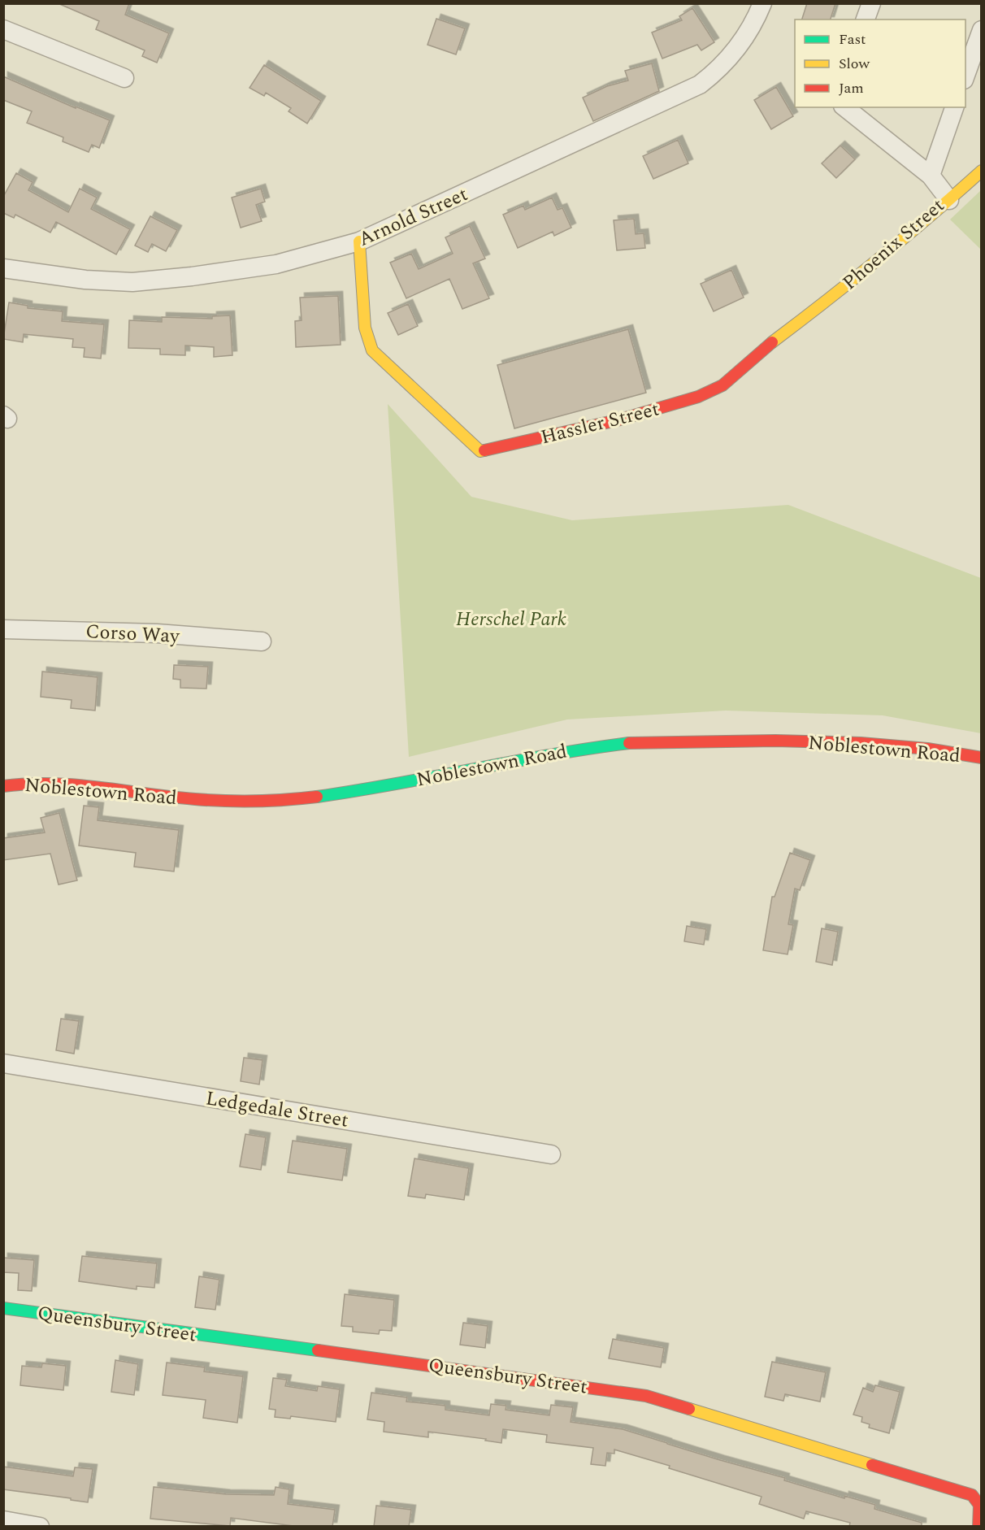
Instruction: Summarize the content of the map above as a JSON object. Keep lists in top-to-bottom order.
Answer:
{
  "streets": {
    "street": [
      "Arnold Street",
      "Phoenix Street",
      "Hassler Street",
      "Corso Way",
      "Noblestown Road",
      "Ledgedale Street",
      "Queensbury Street"
    ]
  },
  "crossings": [
    ["Arnold Street", "Hassler Street"],
    ["Phoenix Street", "Hassler Street"]
  ],
  "parks": ["Herschel Park"],
  "legend": ["Fast", "Slow", "Jam"]
}
